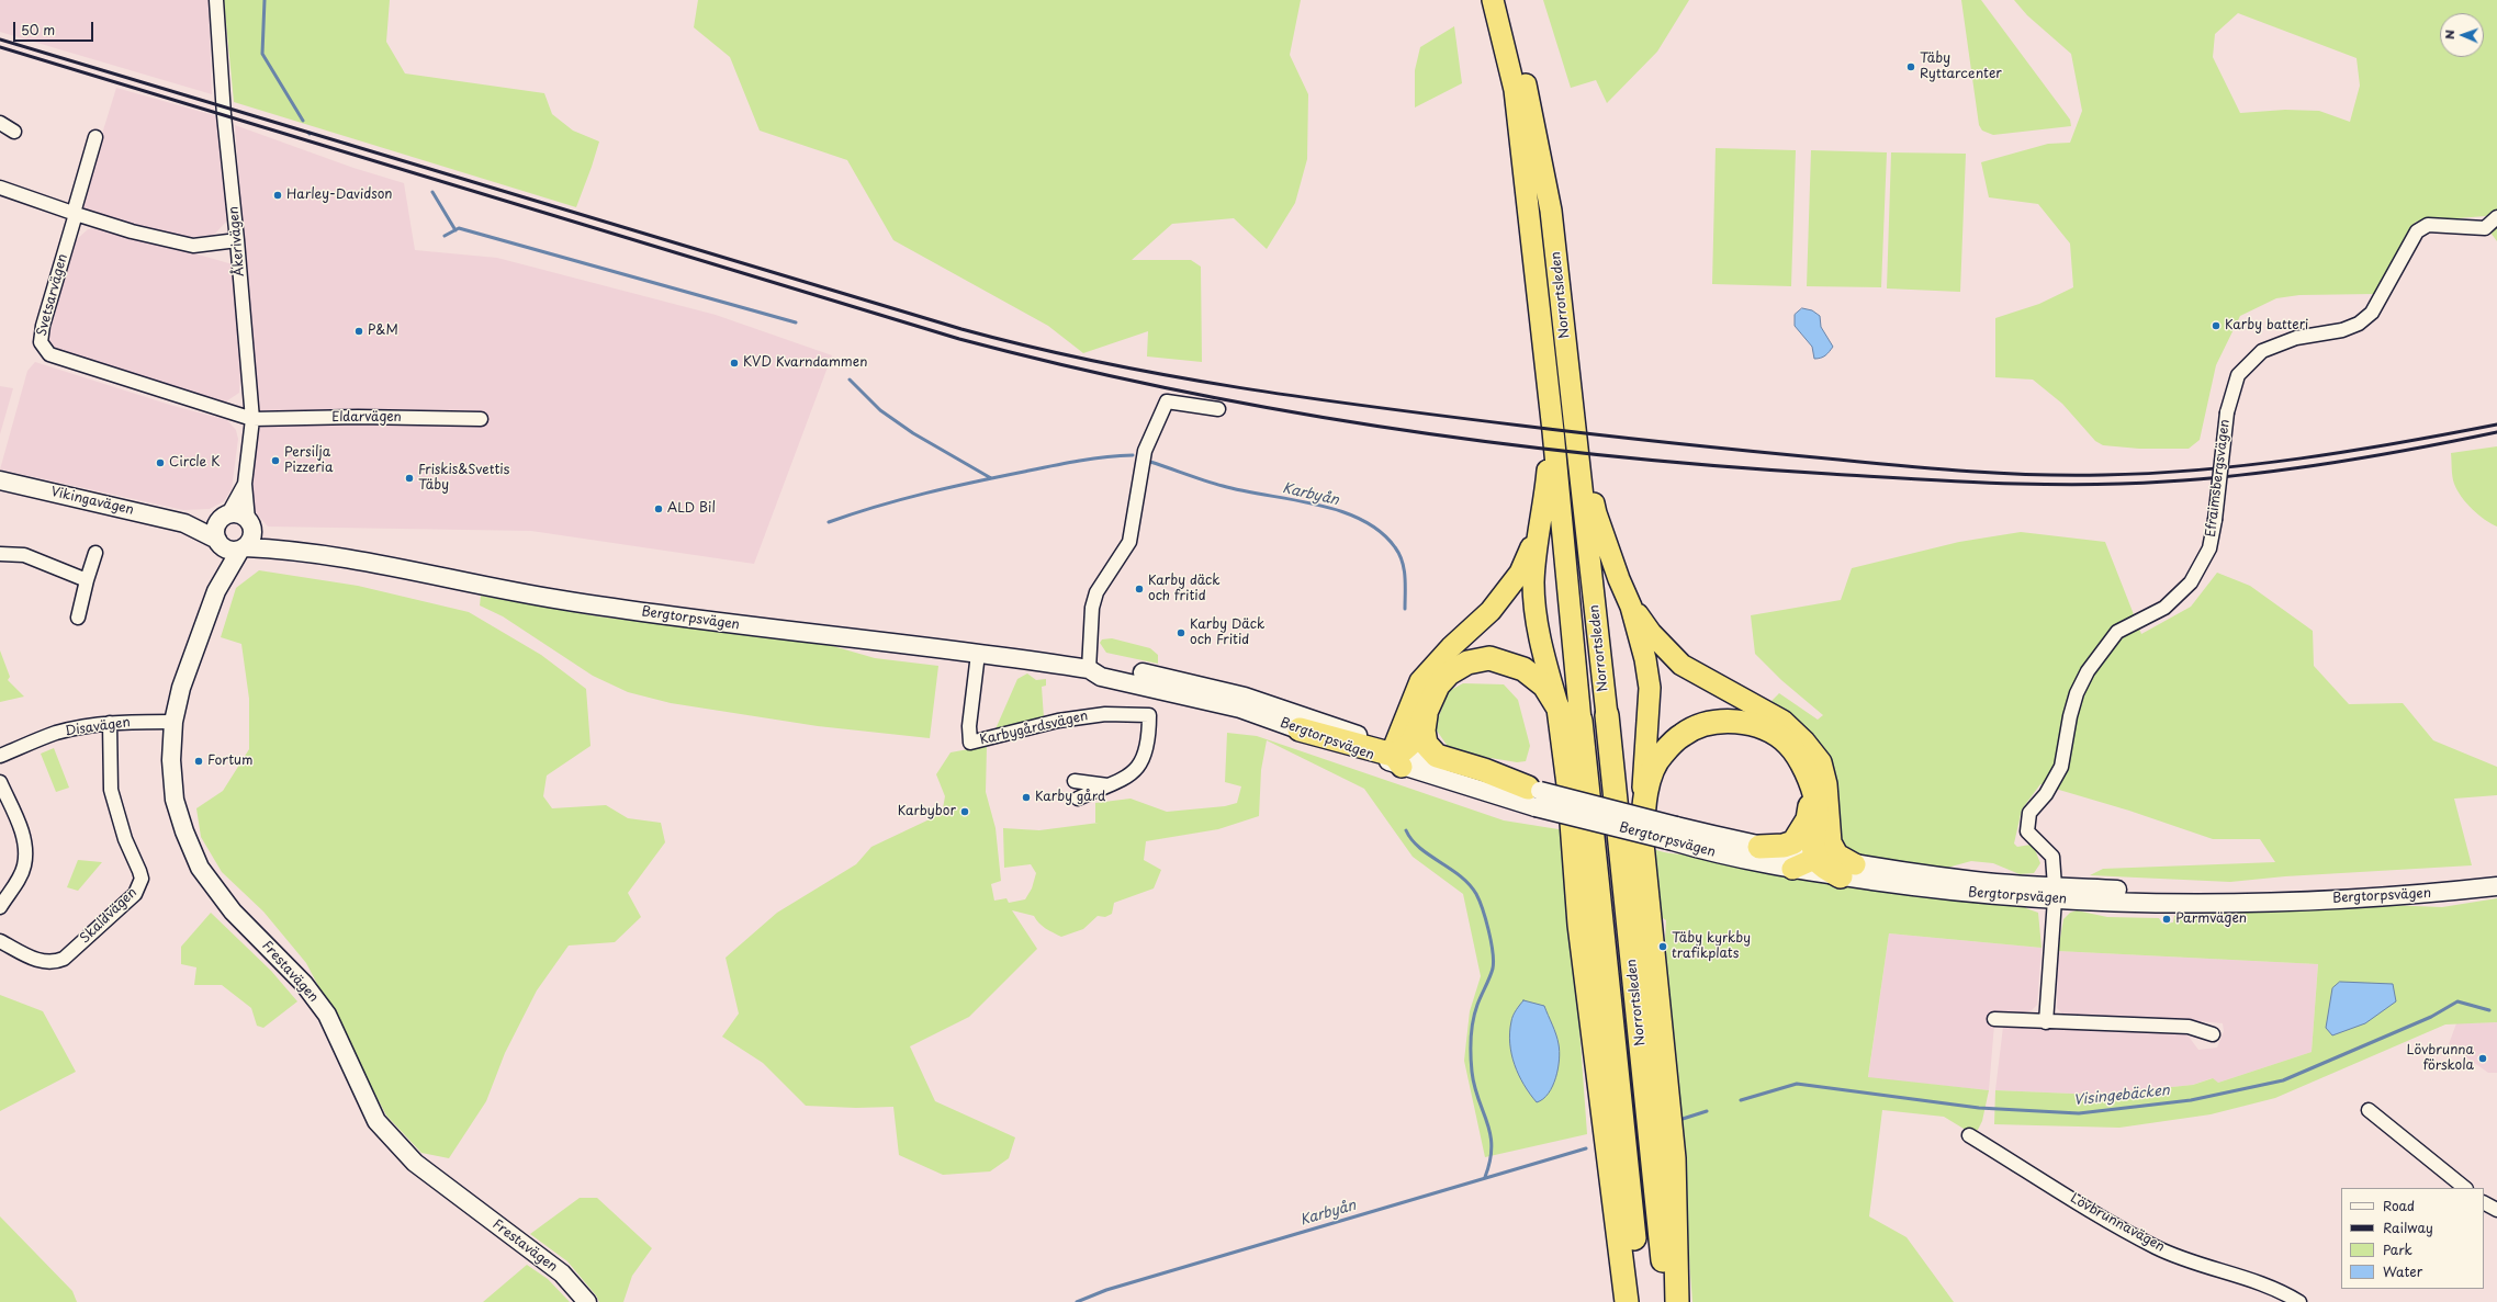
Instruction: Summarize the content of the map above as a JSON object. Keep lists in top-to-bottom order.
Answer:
{
  "streets": {
    "highway": ["Norrortsleden"],
    "main road": ["Vikingavägen", "Bergtorpsvägen", "Frestavägen"],
    "street": [
      "Åkerivägen",
      "Svetsarvägen",
      "Eldarvägen",
      "Efraimsbergsvägen",
      "Disavägen",
      "Karbygårdsvägen",
      "Skaldvägen",
      "Lövbrunnavägen"
    ]
  },
  "crossings": [
    ["Åkerivägen", "Svetsarvägen"],
    ["Åkerivägen", "Eldarvägen"],
    ["Åkerivägen", "Vikingavägen"],
    ["Åkerivägen", "Bergtorpsvägen"],
    ["Åkerivägen", "Frestavägen"],
    ["Svetsarvägen", "Eldarvägen"],
    ["Efraimsbergsvägen", "Bergtorpsvägen"],
    ["Vikingavägen", "Bergtorpsvägen"],
    ["Vikingavägen", "Frestavägen"],
    ["Bergtorpsvägen", "Karbygårdsvägen"],
    ["Bergtorpsvägen", "Frestavägen"],
    ["Disavägen", "Skaldvägen"],
    ["Disavägen", "Frestavägen"]
  ],
  "water": ["Karbyån", "Visingebäcken"],
  "places": [
    "Täby Ryttarcenter",
    "Harley-Davidson",
    "Karby batteri",
    "P&M",
    "KVD Kvarndammen",
    "Persilja Pizzeria",
    "Circle K",
    "Friskis&Svettis Täby",
    "ALD Bil",
    "Karby däck och fritid",
    "Karby Däck och Fritid",
    "Fortum",
    "Karby gård",
    "Karbybor",
    "Parmvägen",
    "Täby kyrkby trafikplats",
    "Lövbrunna förskola"
  ],
  "legend": [
    "Road",
    "Railway",
    "Park",
    "Water"
  ],
  "scale_bar": "50 m",
  "north": "left"
}
